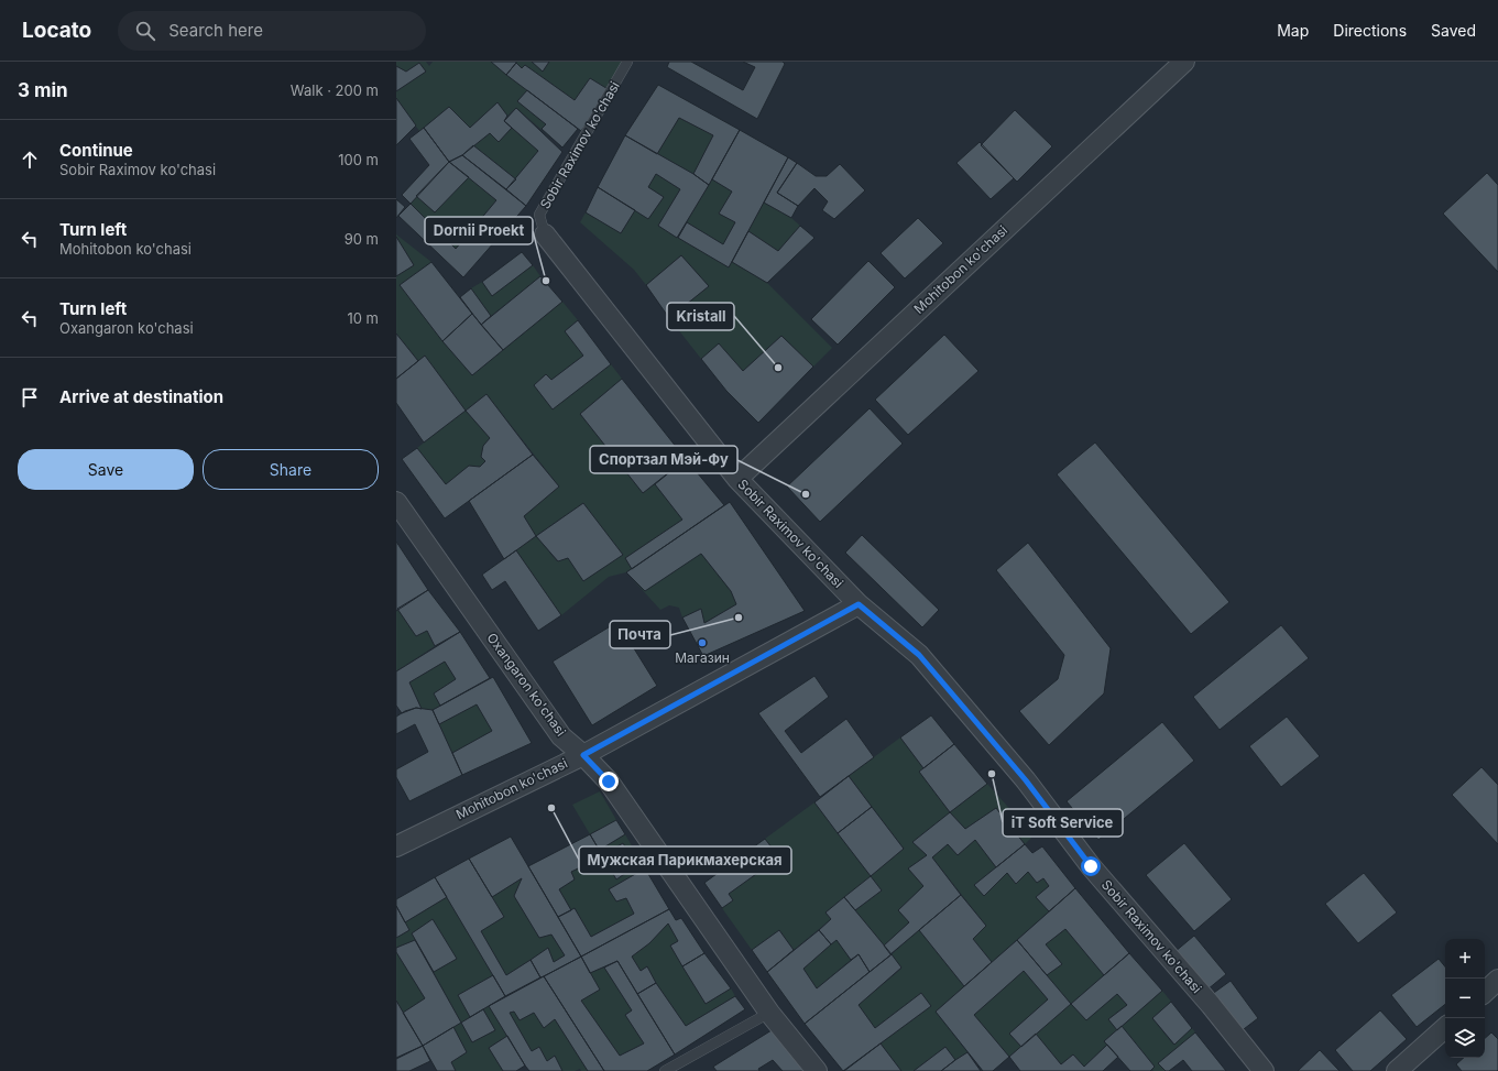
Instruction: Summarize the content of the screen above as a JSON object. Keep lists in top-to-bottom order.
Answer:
{
  "streets": {
    "street": ["Sobir Raximov ko'chasi", "Mohitobon ko'chasi", "Oxangaron ko'chasi"]
  },
  "crossings": [
    ["Sobir Raximov ko'chasi", "Mohitobon ko'chasi"],
    ["Mohitobon ko'chasi", "Oxangaron ko'chasi"]
  ],
  "places": [
    "Dornii Proekt",
    "Kristall",
    "Спортзал Мэй-Фу",
    "Почта",
    "Магазин",
    "iT Soft Service",
    "Мужская Парикмахерская"
  ],
  "page": {
    "header": "Locato",
    "search": "Search here",
    "nav": ["Map", "Directions", "Saved"],
    "heading": ["3 min", "Walk · 200 m"],
    "list": [
      ["Continue", "Sobir Raximov ko'chasi", "100 m"],
      ["Turn left", "Mohitobon ko'chasi", "90 m"],
      ["Turn left", "Oxangaron ko'chasi", "10 m"],
      "Arrive at destination"
    ],
    "buttons": ["Save", "Share"],
    "map_buttons": ["+", "−"]
  }
}
